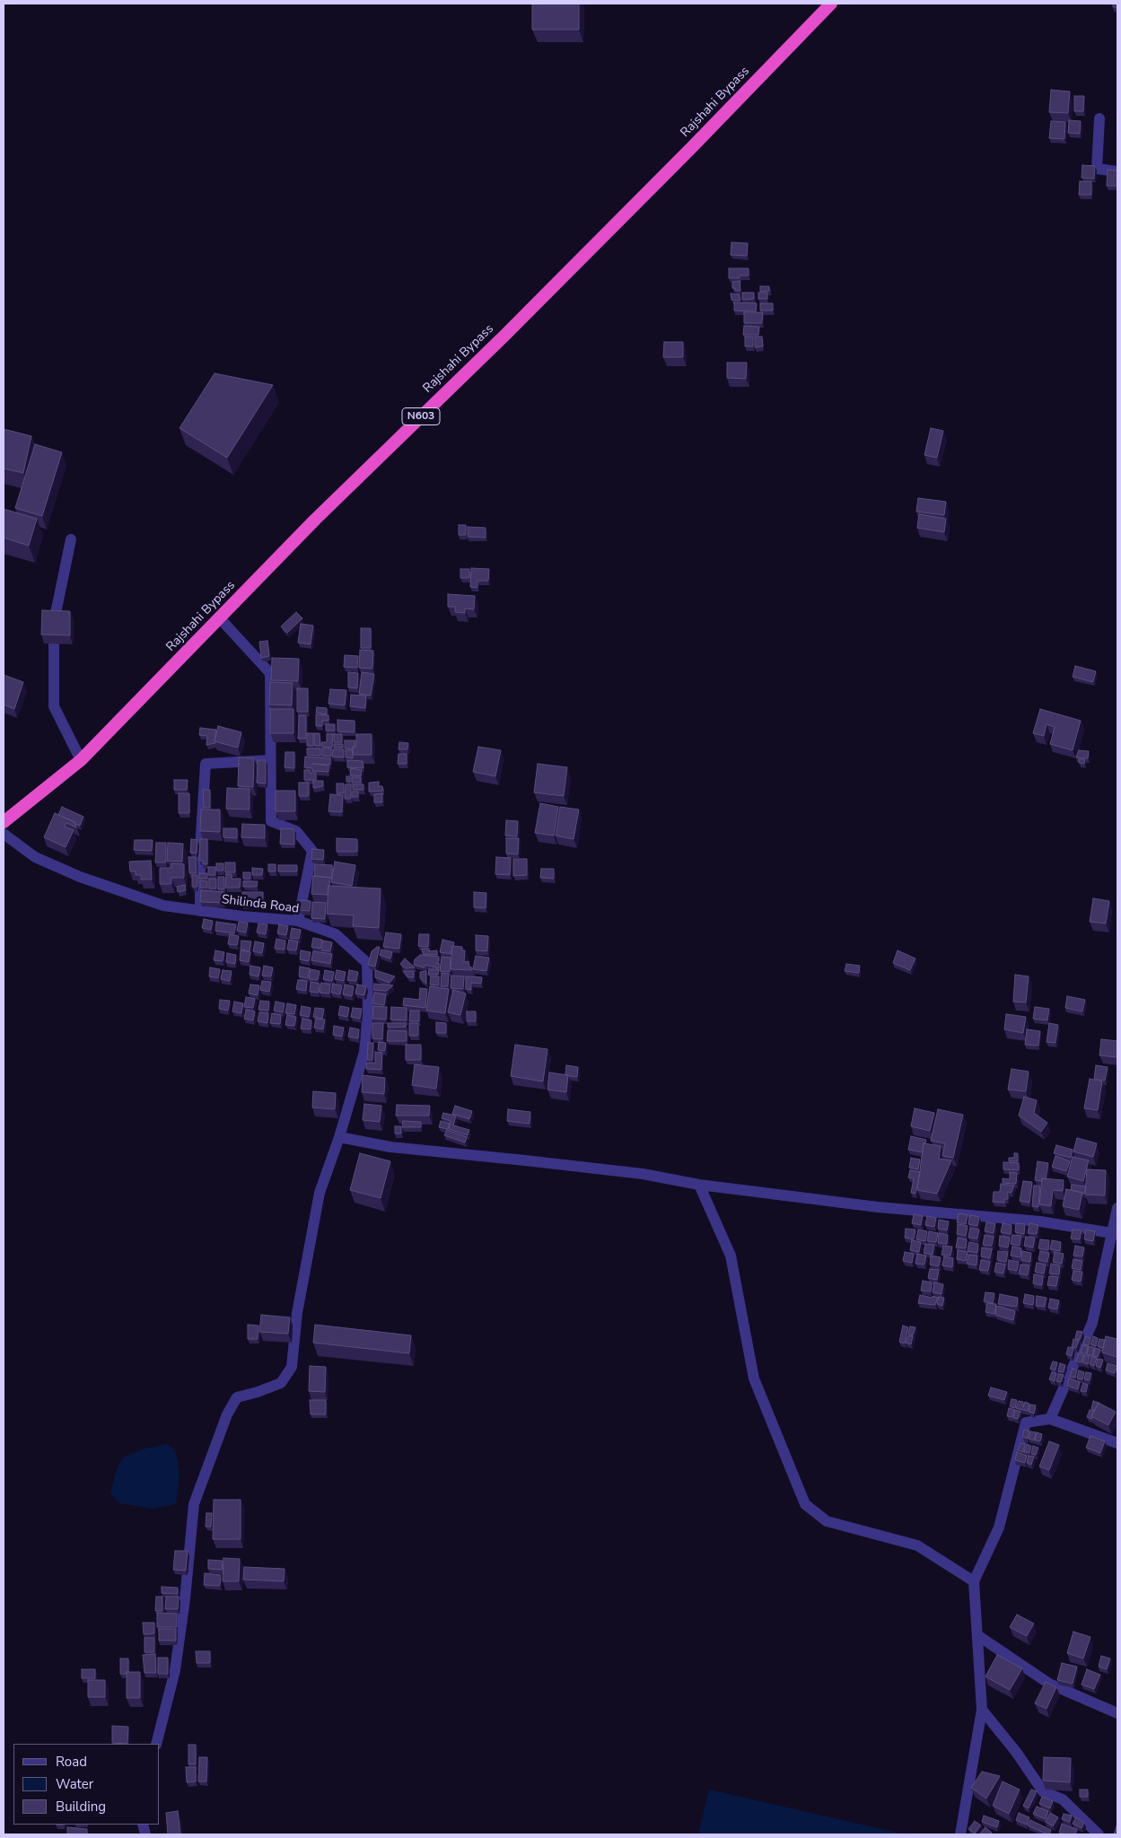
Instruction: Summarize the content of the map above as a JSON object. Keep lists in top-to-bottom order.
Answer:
{
  "streets": {
    "highway": ["Rajshahi Bypass", "N603"],
    "street": ["Shilinda Road"]
  },
  "legend": ["Road", "Water", "Building"]
}
